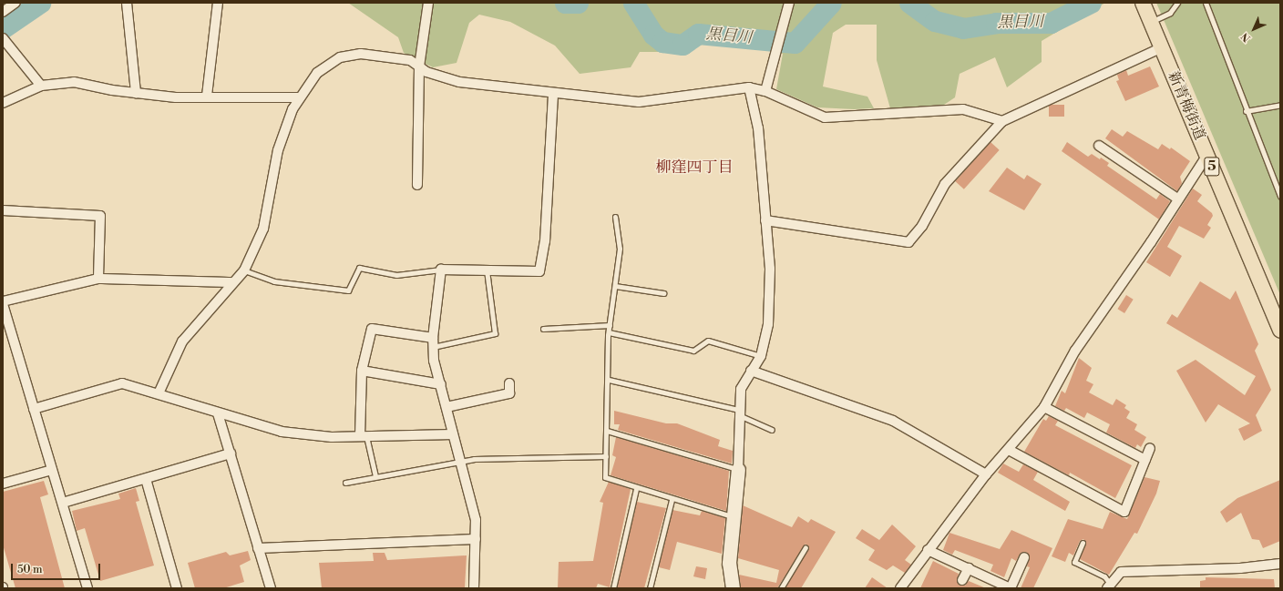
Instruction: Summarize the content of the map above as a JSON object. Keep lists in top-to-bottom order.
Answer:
{
  "streets": {
    "main road": ["新青梅街道", "5"]
  },
  "districts": ["柳窪四丁目"],
  "water": ["黒目川"],
  "scale_bar": "50 m",
  "north": "bottom left"
}
